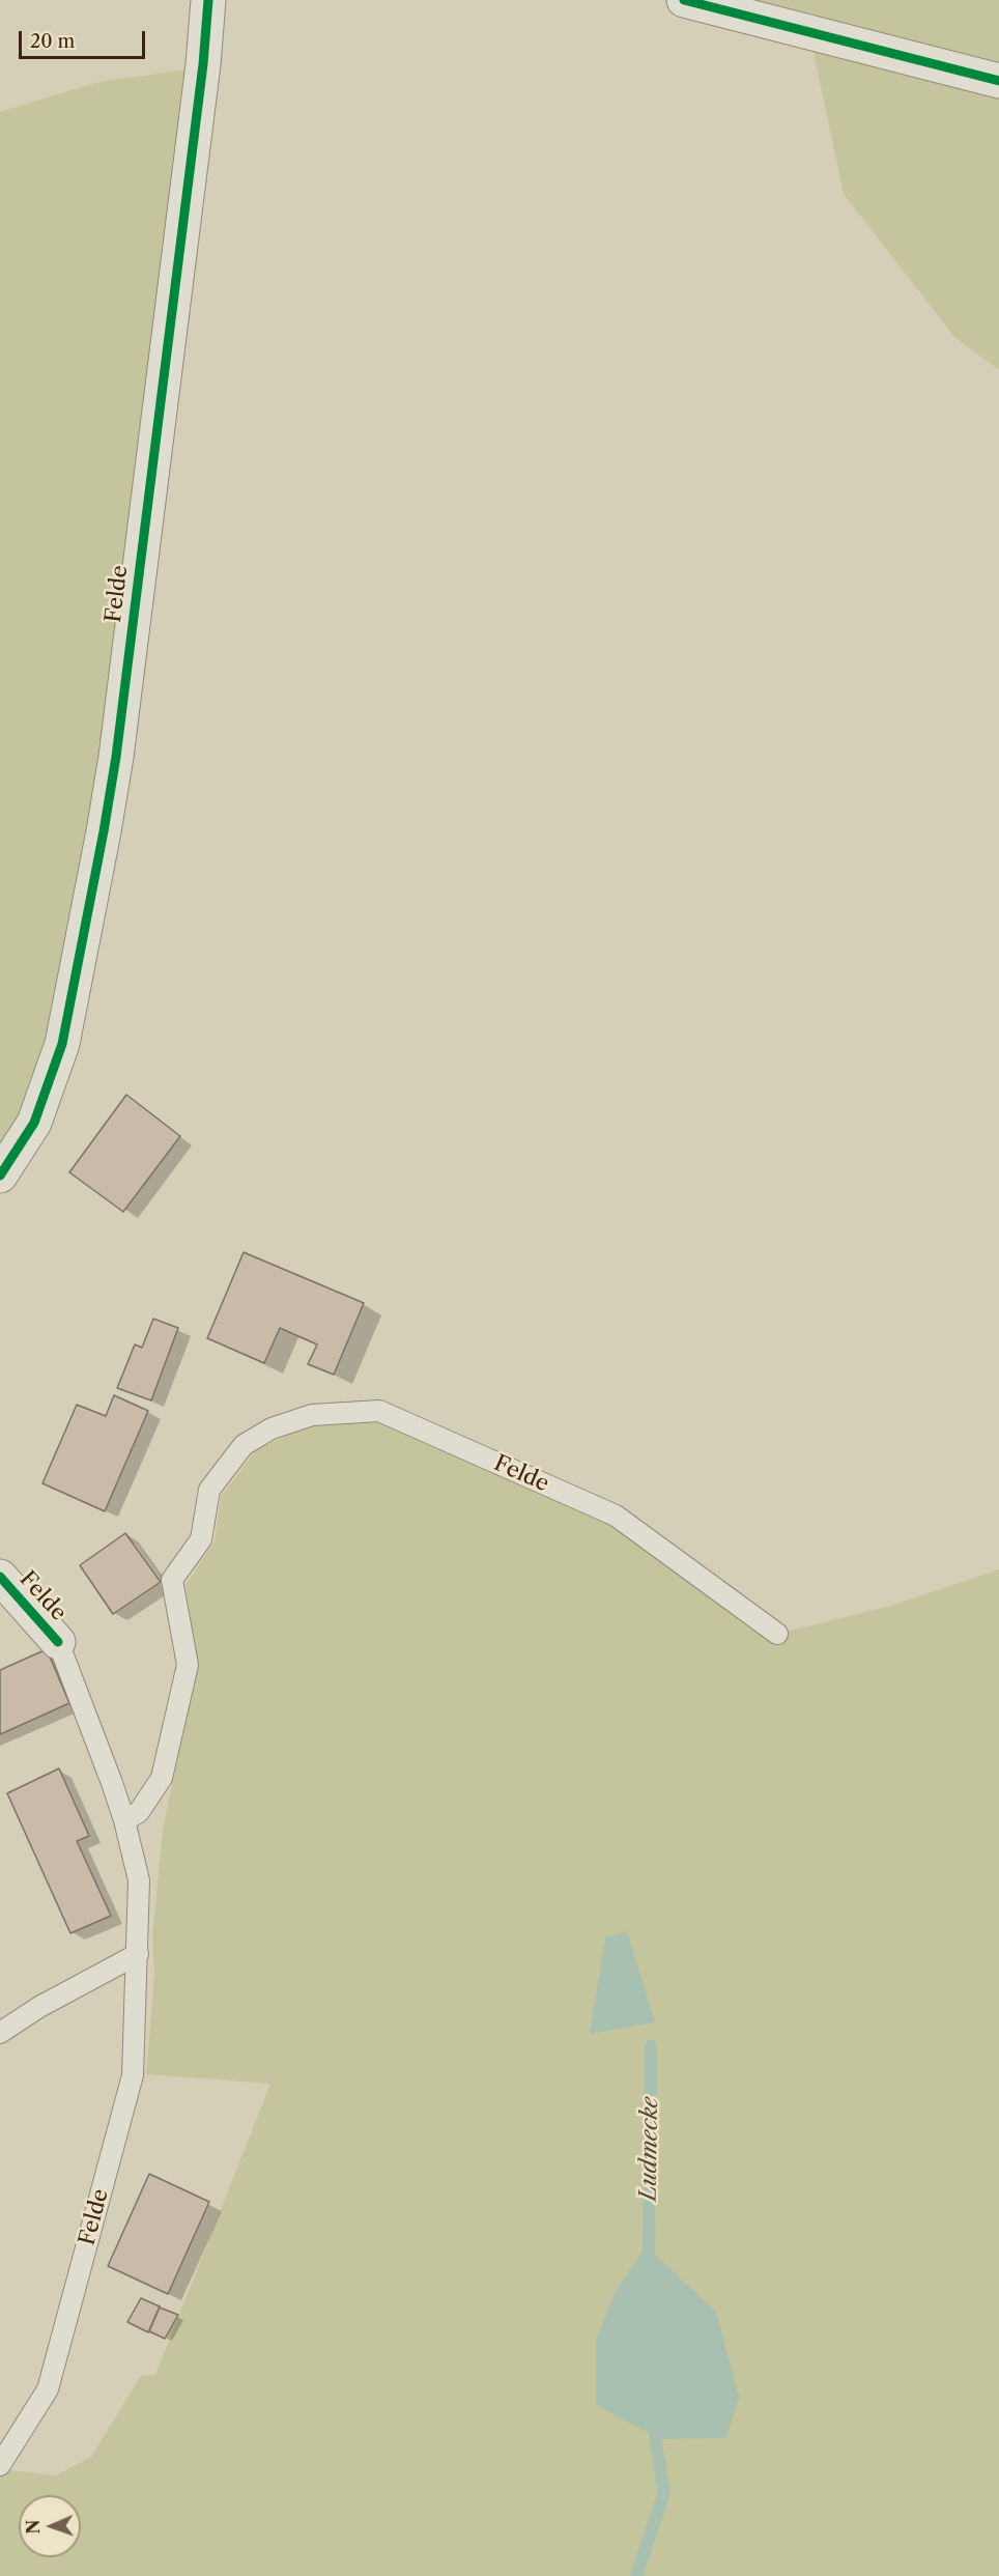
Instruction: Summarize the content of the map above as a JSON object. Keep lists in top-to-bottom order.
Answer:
{
  "streets": {
    "street": ["Felde"]
  },
  "water": ["Ludmecke"],
  "scale_bar": "20 m",
  "north": "left"
}
